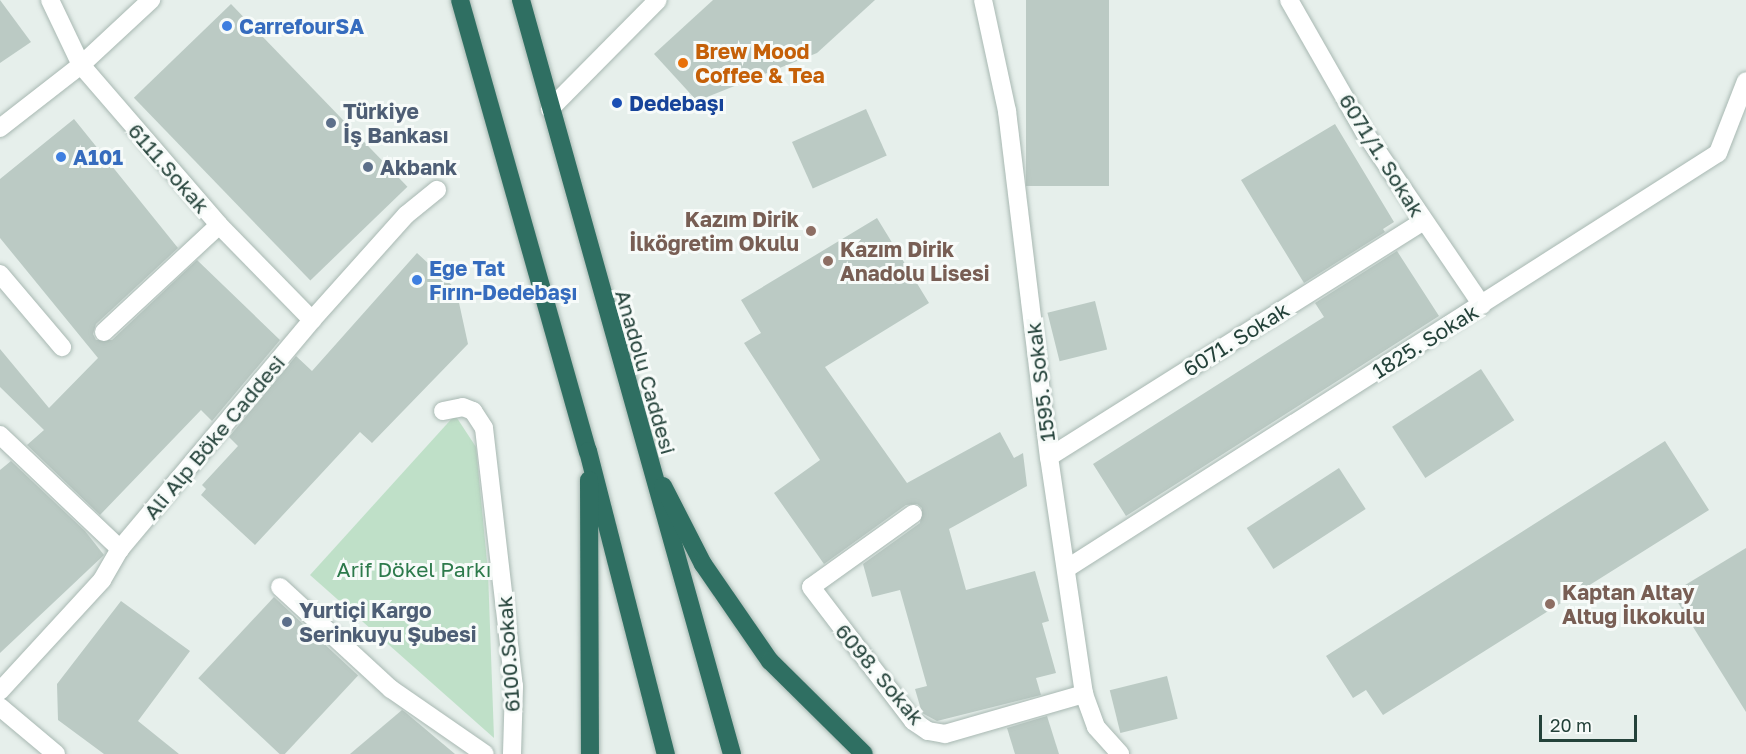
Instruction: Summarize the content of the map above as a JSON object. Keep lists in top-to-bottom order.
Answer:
{
  "streets": {
    "highway": ["Anadolu Caddesi"],
    "street": [
      "6071/1. Sokak",
      "6111.Sokak",
      "6071. Sokak",
      "1825. Sokak",
      "1595. Sokak",
      "Ali Alp Böke Caddesi",
      "6100.Sokak",
      "6098. Sokak"
    ]
  },
  "crossings": [
    ["6071/1. Sokak", "6071. Sokak"],
    ["6071/1. Sokak", "1825. Sokak"],
    ["6111.Sokak", "Ali Alp Böke Caddesi"],
    ["6071. Sokak", "1595. Sokak"],
    ["1825. Sokak", "1595. Sokak"],
    ["1595. Sokak", "6098. Sokak"]
  ],
  "parks": ["Arif Dökel Parkı"],
  "places": [
    "CarrefourSA",
    "Brew Mood Coffee & Tea",
    "Dedebaşı",
    "Türkiye İş Bankası",
    "A101",
    "Akbank",
    "Kazım Dirik İlköğretim Okulu",
    "Kazım Dirik Anadolu Lisesi",
    "Ege Tat Fırın-Dedebaşı",
    "Kaptan Altay Altuğ İlkokulu",
    "Yurtiçi Kargo Serinkuyu Şubesi"
  ],
  "scale_bar": "20 m"
}
